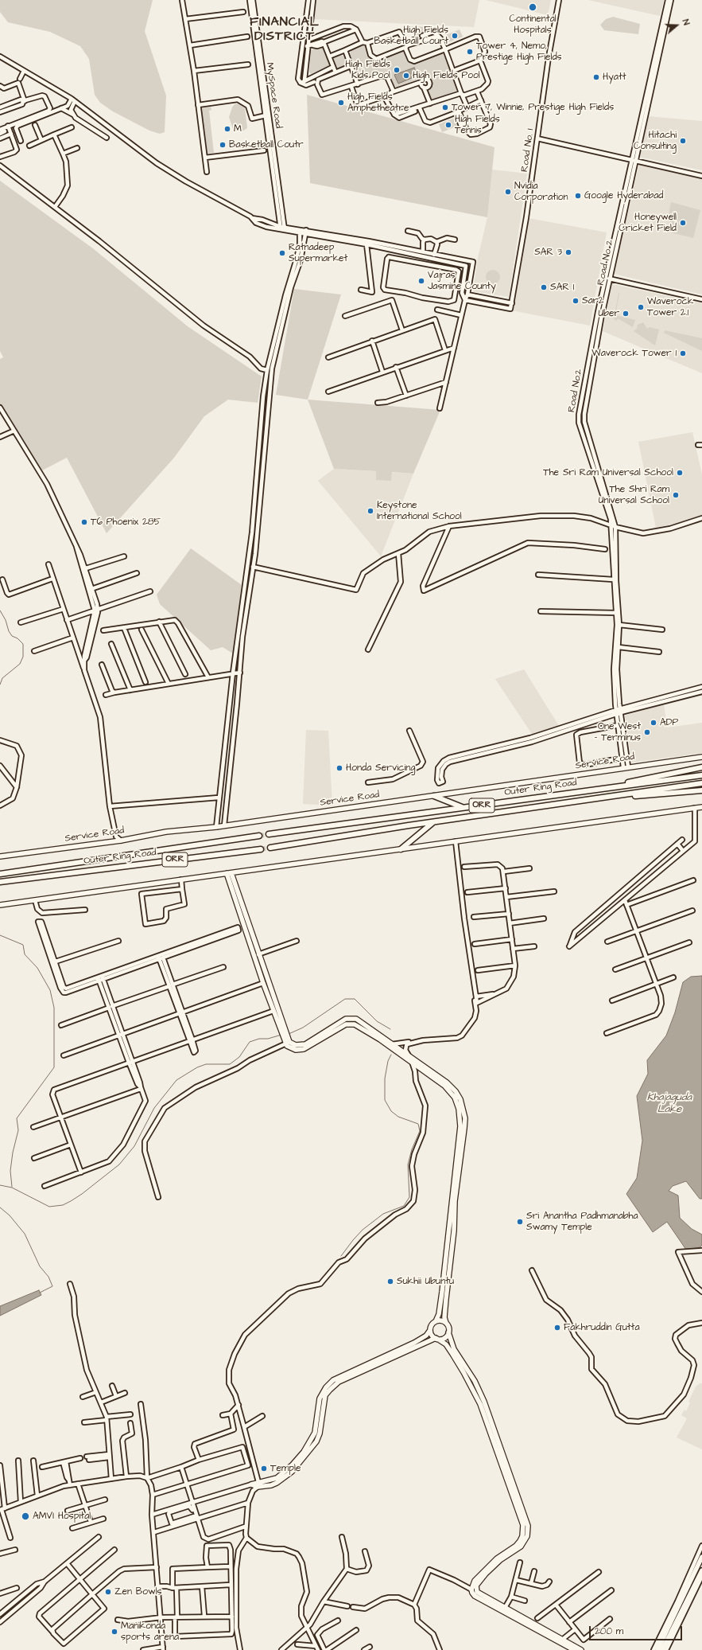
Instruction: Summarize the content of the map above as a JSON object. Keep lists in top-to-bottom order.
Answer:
{
  "streets": {
    "highway": ["Outer Ring Road", "ORR"],
    "main road": ["Service Road"],
    "street": [
      "MySpace Road",
      "Road No. 1",
      "Road No 2",
      "Road No.2"
    ]
  },
  "crossings": [
    ["Road No 2", "Road No.2"],
    ["Outer Ring Road", "ORR"]
  ],
  "districts": ["FINANCIAL DISTRICT"],
  "water": ["Khajaguda Lake"],
  "places": [
    "Continental Hospitals",
    "High Fields Basketball Court",
    "Tower 4, Nemo, Prestige High Fields",
    "High Fields Kids Pool",
    "High Fields Pool",
    "Hyatt",
    "High Fields Amphetheatre",
    "Tower 7, Winnie, Prestige High Fields",
    "High Fields Tennis",
    "M",
    "Hitachi Consulting",
    "Basketball Coutr",
    "Nvidia Corporation",
    "Google Hyderabad",
    "Honeywell Cricket Field",
    "SAR 3",
    "Ratnadeep Supermarket",
    "Vajras Jasmine County",
    "SAR 1",
    "Sar2",
    "Waverock Tower 2.1",
    "Uber",
    "Waverock Tower 1",
    "The Sri Ram Universal School",
    "The Shri Ram Universal School",
    "Keystone International School",
    "T6 Phoenix 285",
    "ADP",
    "One West - Terminus",
    "Honda Servicing",
    "Sri Anantha Padhmanabha Swamy Temple",
    "Sukhii Ubuntu",
    "Fakhruddin Gutta",
    "Temple",
    "AMVI Hospital",
    "Zen Bowls",
    "Manikonda sports arena"
  ],
  "scale_bar": "200 m",
  "north": "right"
}
